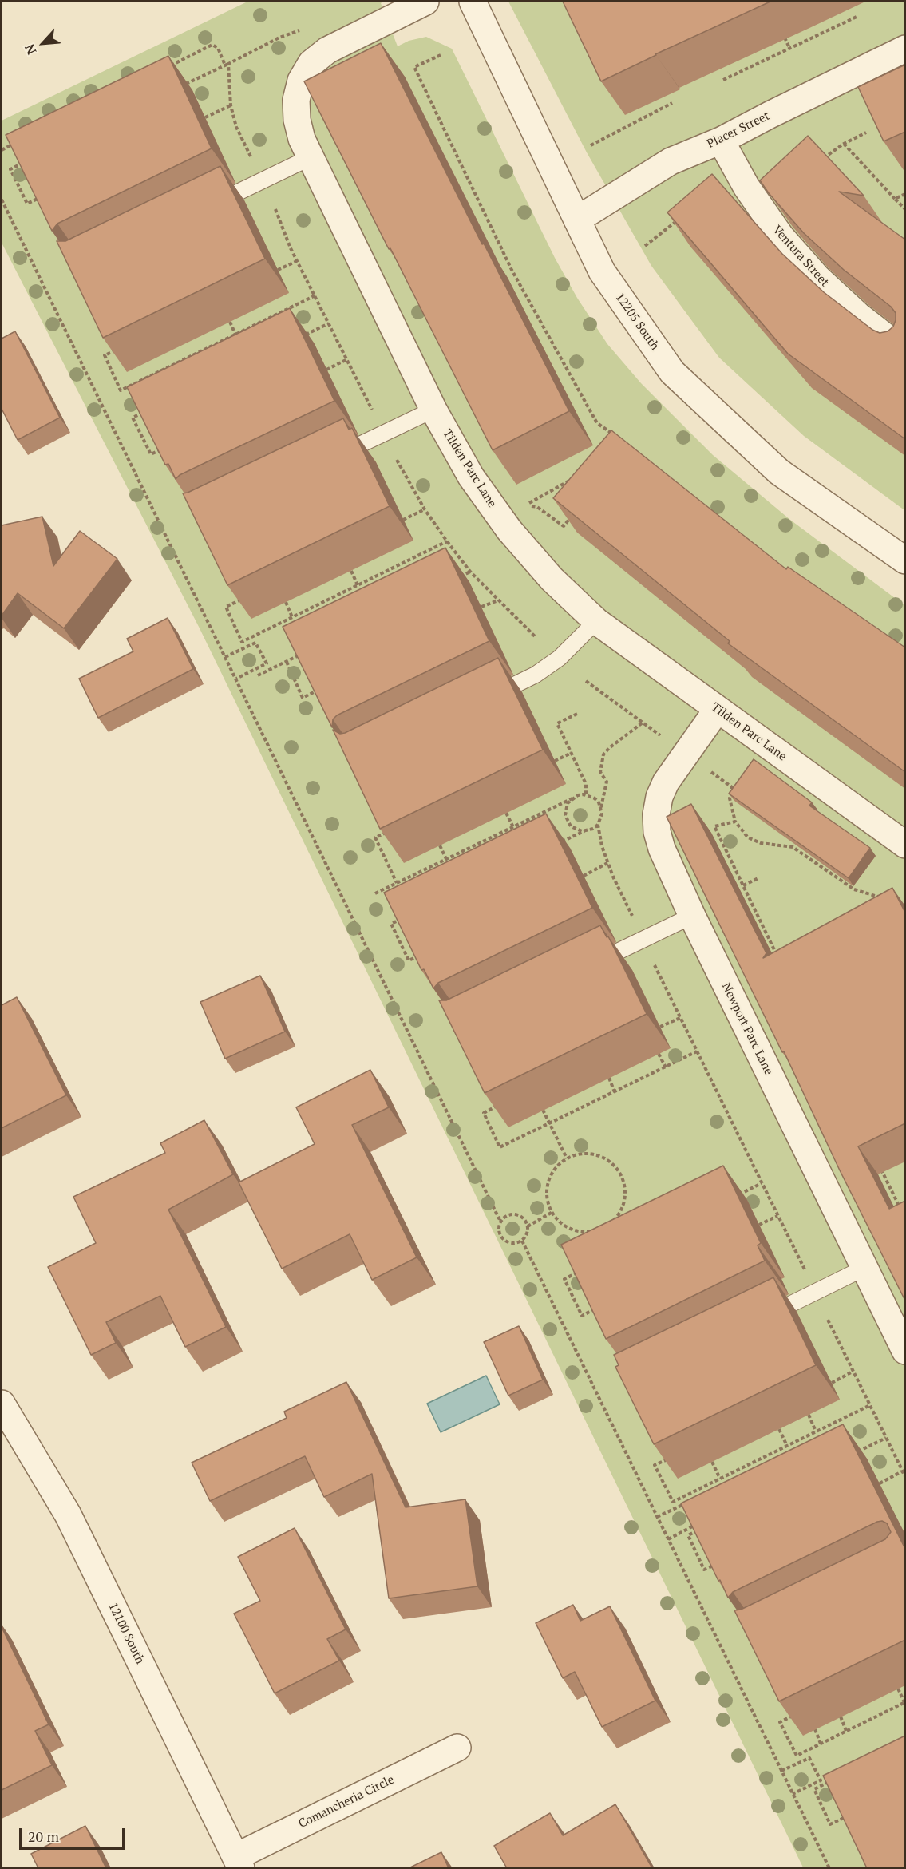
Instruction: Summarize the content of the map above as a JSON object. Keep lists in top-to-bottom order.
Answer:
{
  "streets": {
    "street": [
      "Placer Street",
      "Ventura Street",
      "12205 South",
      "Tilden Parc Lane",
      "Newport Parc Lane",
      "12100 South",
      "Comancheria Circle"
    ]
  },
  "crossings": [
    ["Placer Street", "Ventura Street"],
    ["Placer Street", "12205 South"],
    ["Tilden Parc Lane", "Newport Parc Lane"],
    ["12100 South", "Comancheria Circle"]
  ],
  "scale_bar": "20 m",
  "north": "bottom left"
}
